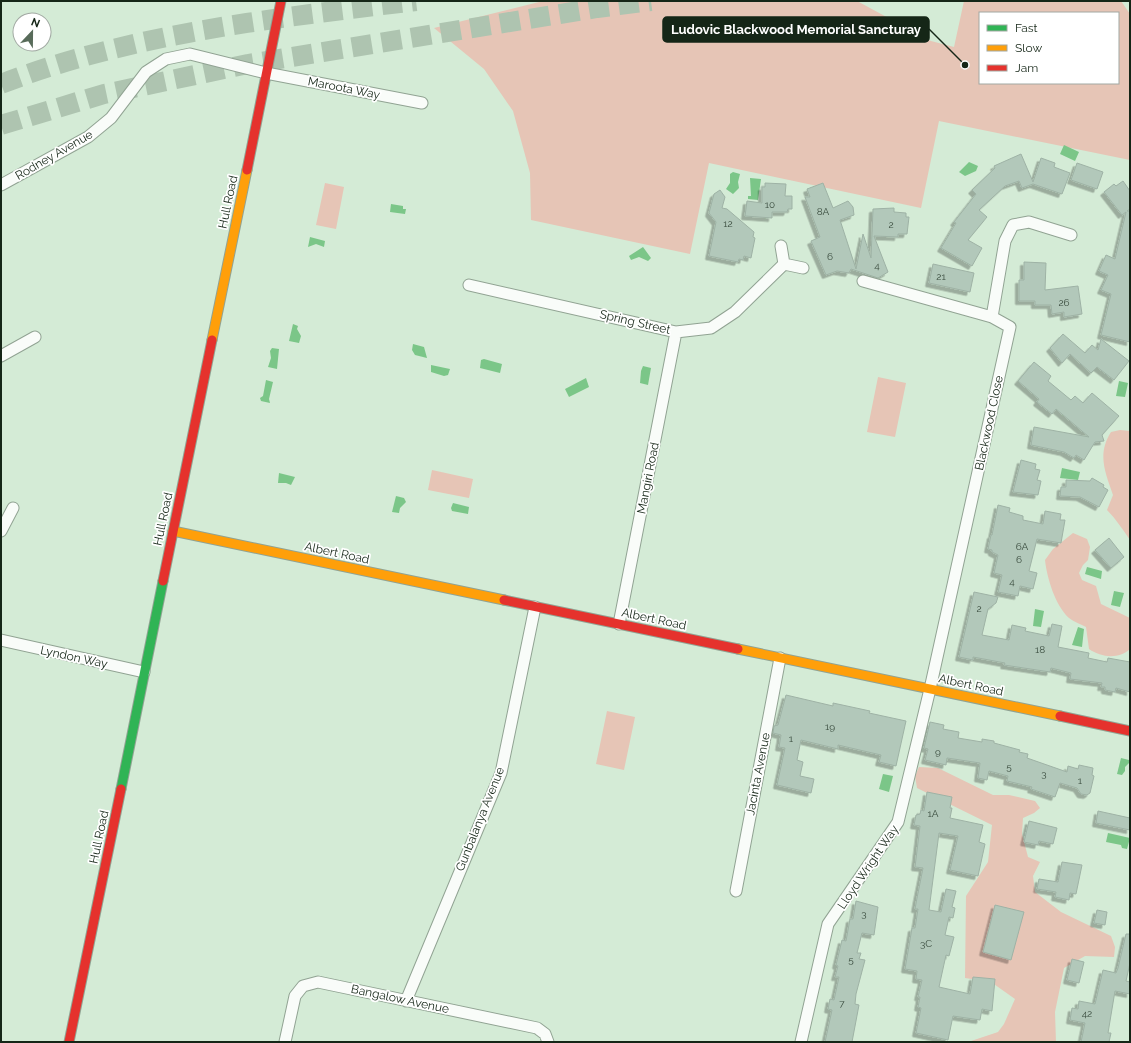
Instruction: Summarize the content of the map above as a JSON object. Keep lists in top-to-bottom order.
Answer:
{
  "streets": {
    "street": [
      "Maroota Way",
      "Rodney Avenue",
      "Hull Road",
      "Spring Street",
      "Blackwood Close",
      "Mangiri Road",
      "Albert Road",
      "Lyndon Way",
      "Jacinta Avenue",
      "Gunbalanya Avenue",
      "Lloyd Wright Way",
      "Bangalow Avenue"
    ]
  },
  "crossings": [
    ["Maroota Way", "Rodney Avenue"],
    ["Maroota Way", "Hull Road"],
    ["Rodney Avenue", "Hull Road"],
    ["Hull Road", "Albert Road"],
    ["Hull Road", "Lyndon Way"],
    ["Spring Street", "Mangiri Road"],
    ["Blackwood Close", "Albert Road"],
    ["Blackwood Close", "Lloyd Wright Way"],
    ["Mangiri Road", "Albert Road"],
    ["Albert Road", "Jacinta Avenue"],
    ["Albert Road", "Gunbalanya Avenue"],
    ["Albert Road", "Lloyd Wright Way"],
    ["Gunbalanya Avenue", "Bangalow Avenue"]
  ],
  "places": ["Ludovic Blackwood Memorial Sancturay"],
  "house_numbers": [
    "10",
    "8A",
    "12",
    "2",
    "6",
    "4",
    "21",
    "26",
    "6A",
    "6",
    "4",
    "2",
    "18",
    "19",
    "1",
    "9",
    "5",
    "3",
    "1",
    "1A",
    "3",
    "3C",
    "5",
    "7",
    "42"
  ],
  "legend": ["Fast", "Slow", "Jam"],
  "north": "top"
}
